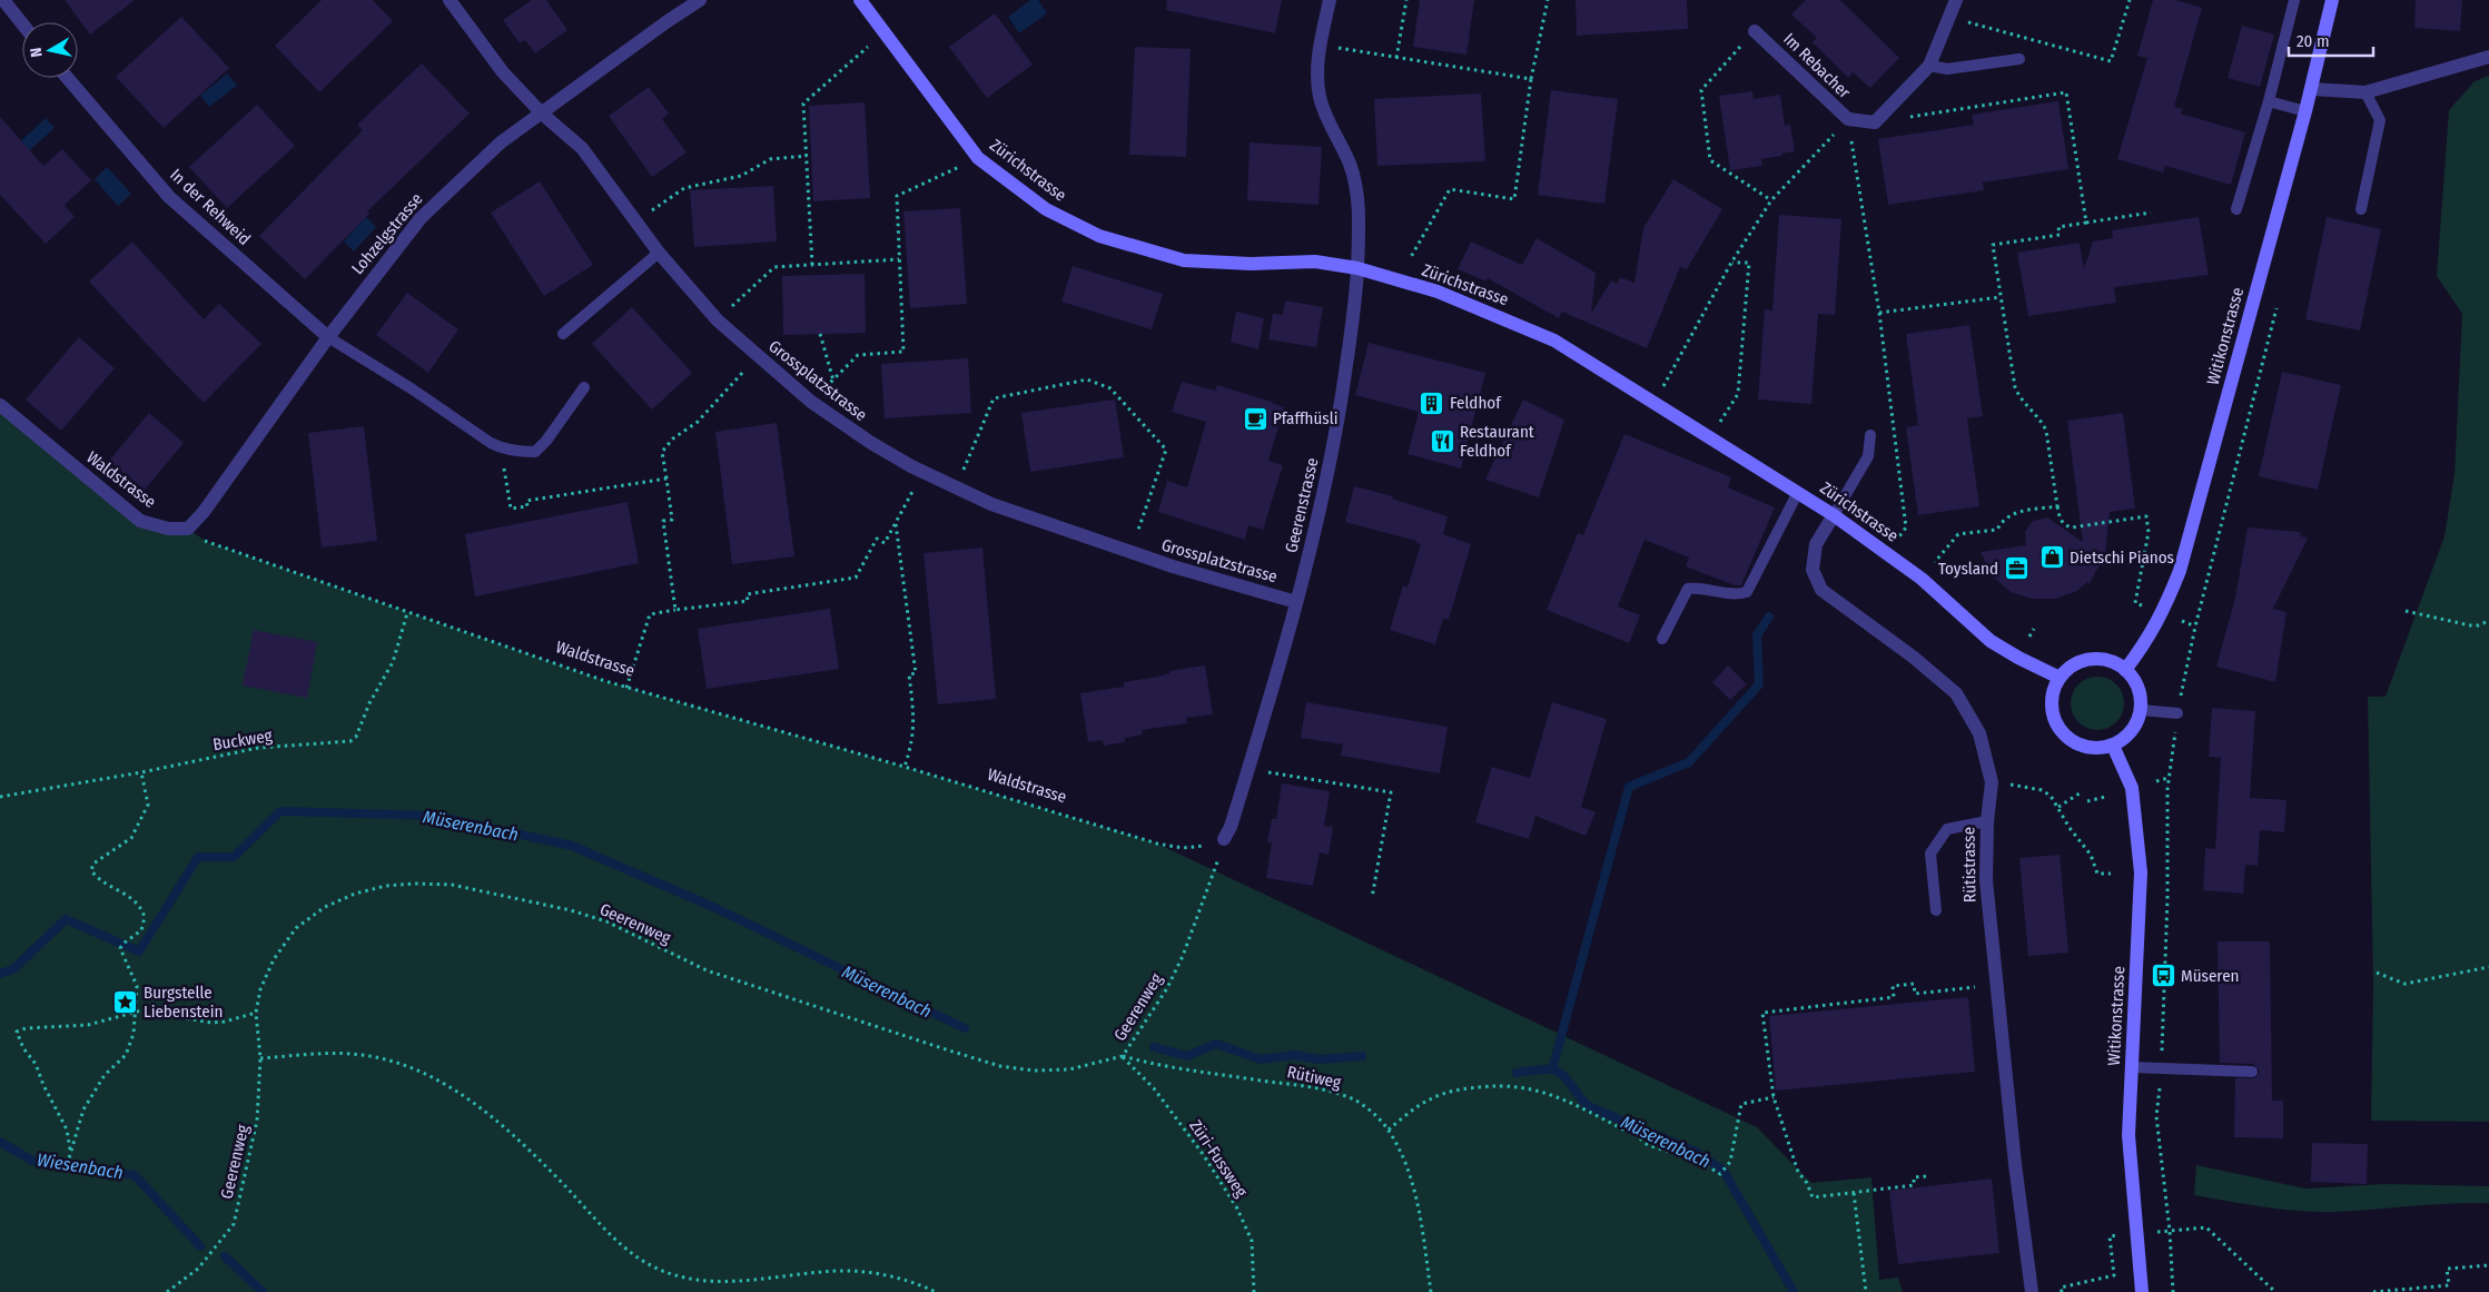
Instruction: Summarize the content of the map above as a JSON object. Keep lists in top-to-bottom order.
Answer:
{
  "streets": {
    "main road": ["Zürichstrasse", "Witikonstrasse"],
    "street": [
      "Im Rebacher",
      "In der Rehweid",
      "Lohzelgstrasse",
      "Grossplatzstrasse",
      "Waldstrasse",
      "Geerenstrasse",
      "Rütistrasse"
    ],
    "path": [
      "Buckweg",
      "Geerenweg",
      "Rütiweg",
      "Züri-Fussweg"
    ]
  },
  "crossings": [
    ["Zürichstrasse", "Witikonstrasse"],
    ["Zürichstrasse", "Geerenstrasse"],
    ["Zürichstrasse", "Rütistrasse"],
    ["In der Rehweid", "Lohzelgstrasse"],
    ["Lohzelgstrasse", "Grossplatzstrasse"],
    ["Lohzelgstrasse", "Waldstrasse"],
    ["Grossplatzstrasse", "Geerenstrasse"],
    ["Waldstrasse", "Geerenstrasse"],
    ["Waldstrasse", "Buckweg"],
    ["Waldstrasse", "Geerenweg"],
    ["Geerenstrasse", "Geerenweg"],
    ["Geerenweg", "Rütiweg"],
    ["Geerenweg", "Züri-Fussweg"],
    ["Rütiweg", "Züri-Fussweg"]
  ],
  "water": ["Müserenbach", "Wiesenbach"],
  "places": {
    "building": ["Feldhof"],
    "cafe": ["Pfaffhüsli"],
    "restaurant": ["Restaurant Feldhof"],
    "shop": ["Dietschi Pianos"],
    "office": ["Toysland"],
    "bus stop": ["Müseren"],
    "place": ["Burgstelle Liebenstein"]
  },
  "scale_bar": "20 m",
  "north": "left"
}
